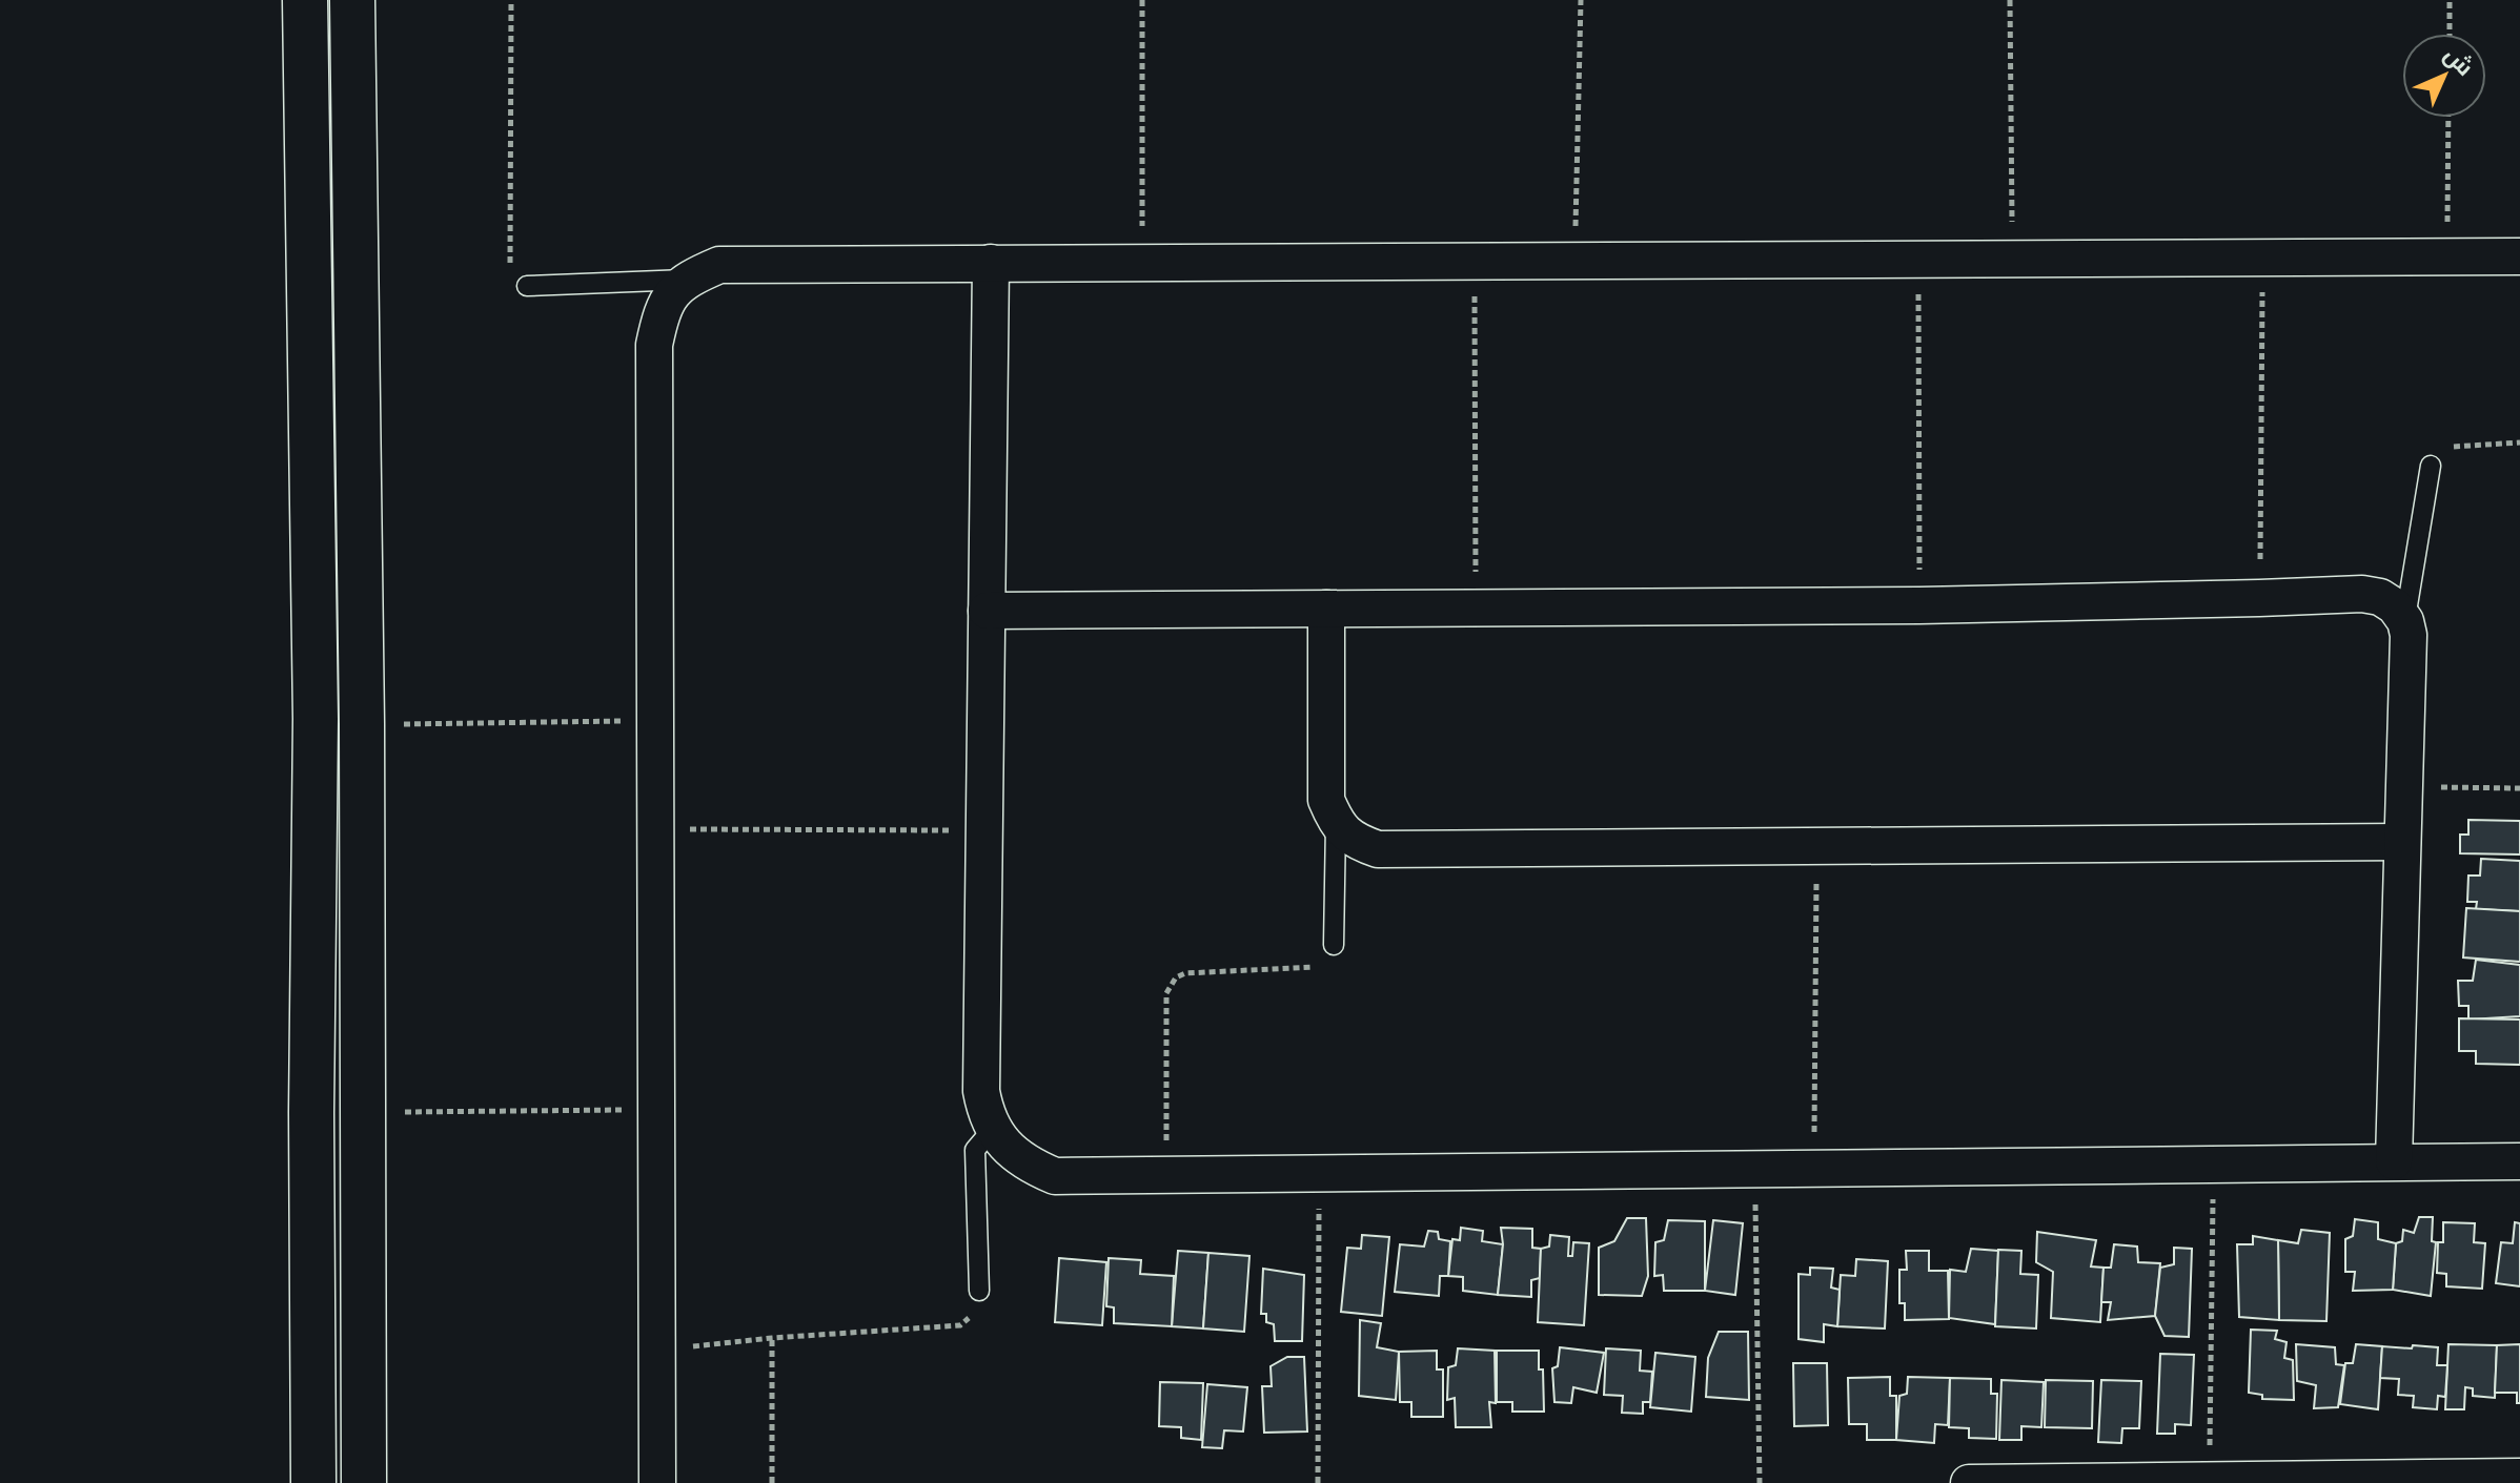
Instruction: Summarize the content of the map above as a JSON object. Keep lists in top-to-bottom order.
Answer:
{
  "north": "top right"
}
